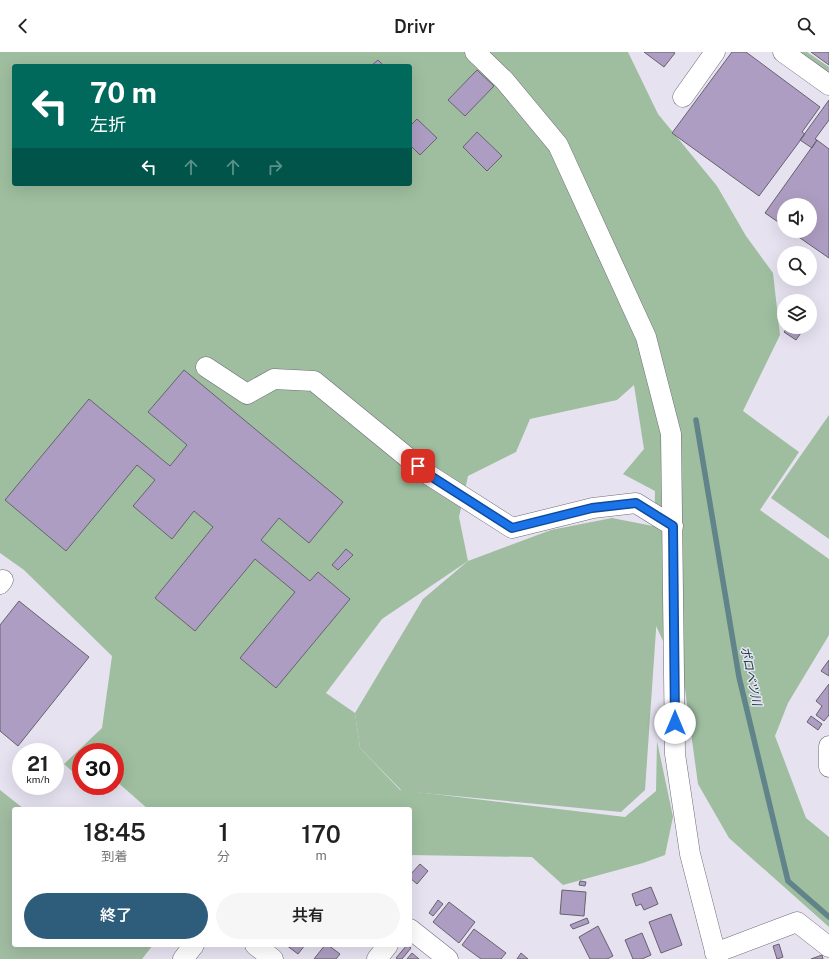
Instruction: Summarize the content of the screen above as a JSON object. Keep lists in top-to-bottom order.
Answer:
{
  "water": ["ポロベツ川"],
  "page": {
    "header": "Drivr",
    "turn": ["70 m", "左折"],
    "speed": "21 km/h",
    "limit": "30",
    "eta": [
      "18:45",
      "到着",
      "1",
      "分",
      "170",
      "m"
    ],
    "buttons": ["終了", "共有"]
  }
}
